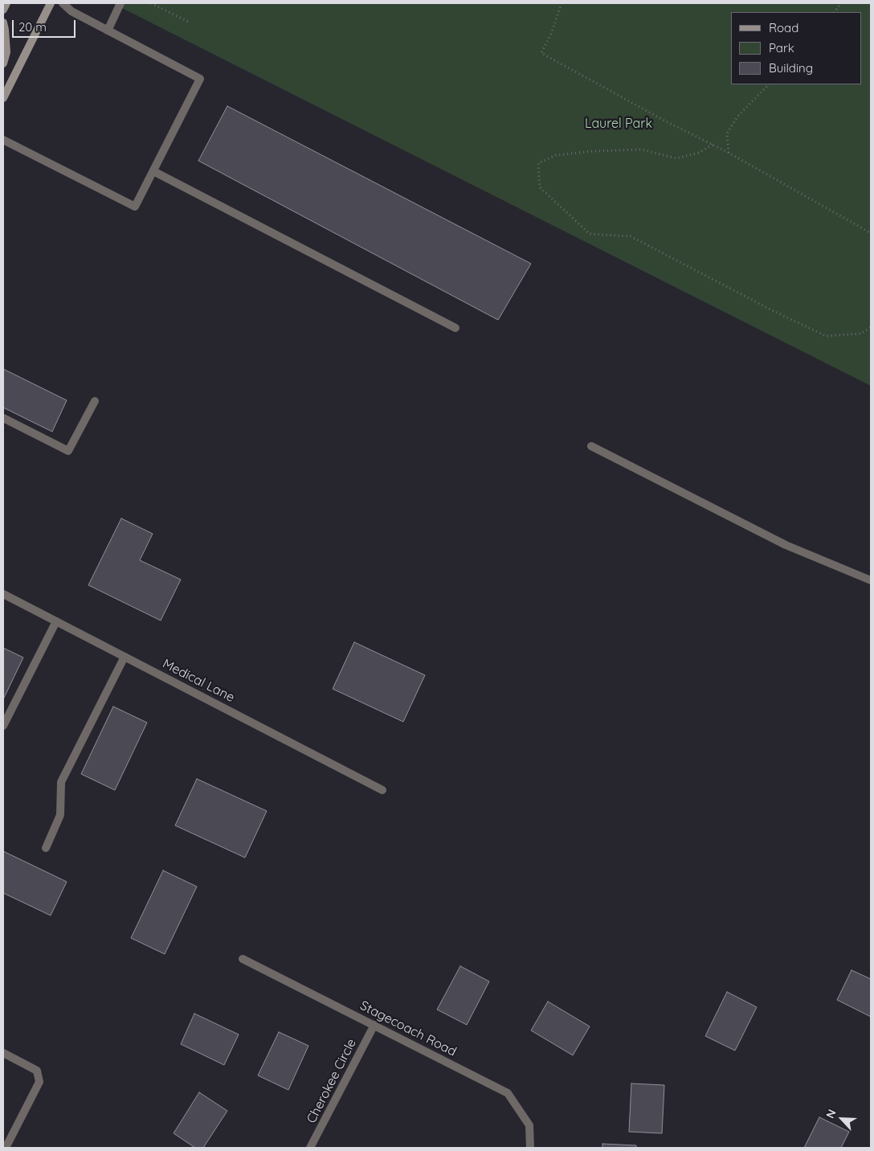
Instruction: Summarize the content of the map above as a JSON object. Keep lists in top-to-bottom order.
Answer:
{
  "streets": {
    "street": ["Medical Lane", "Stagecoach Road", "Cherokee Circle"]
  },
  "crossings": [
    ["Stagecoach Road", "Cherokee Circle"]
  ],
  "parks": ["Laurel Park"],
  "legend": ["Road", "Park", "Building"],
  "scale_bar": "20 m",
  "north": "top left"
}
